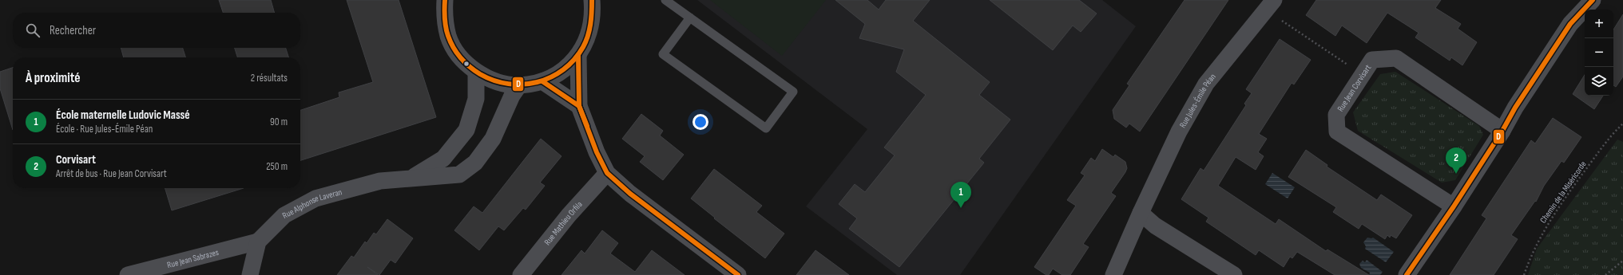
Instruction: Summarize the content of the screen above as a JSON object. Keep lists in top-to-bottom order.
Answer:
{
  "streets": {
    "street": [
      "Rue Jean Corvisart",
      "Rue Jules-Émile Péan",
      "Rue Alphonse Laveran",
      "Rue Mathieu Orfila",
      "Rue Jean Sabrazes"
    ],
    "path": ["Chemin de la Miséricorde"]
  },
  "crossings": [
    ["Rue Alphonse Laveran", "Rue Jean Sabrazes"]
  ],
  "lines": ["transit line D"],
  "page": {
    "map_buttons": ["+", "−"],
    "search": "Rechercher",
    "heading": ["À proximité", "2 résultats"],
    "list": [
      {
        "mark": "1",
        "name": "École maternelle Ludovic Massé",
        "note": "École · Rue Jules-Émile Péan",
        "value": "90 m"
      },
      {
        "mark": "2",
        "name": "Corvisart",
        "note": "Arrêt de bus · Rue Jean Corvisart",
        "value": "250 m"
      }
    ],
    "pins": ["2", "1"]
  }
}
